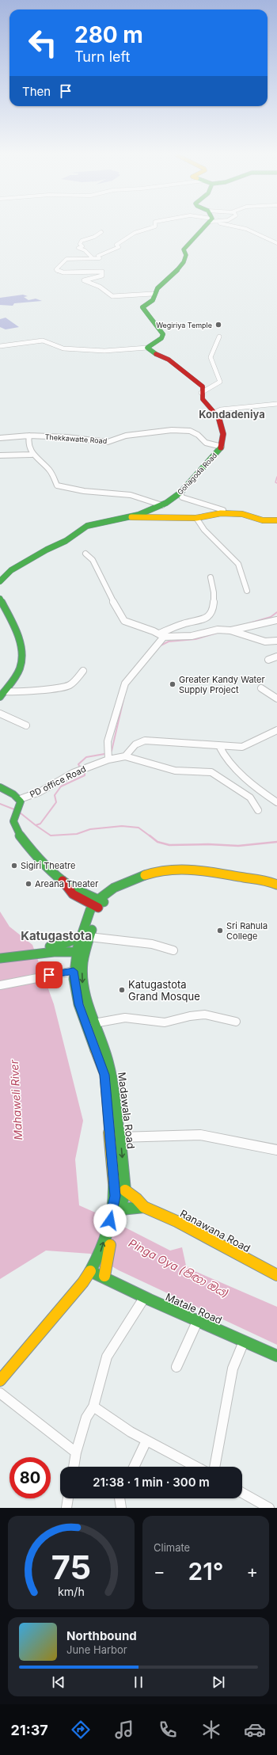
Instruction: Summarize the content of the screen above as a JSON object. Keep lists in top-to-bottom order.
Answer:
{
  "streets": {
    "main road": [
      "Gohagoda Road",
      "Madawala Road",
      "Ranawana Road",
      "Matale Road"
    ],
    "street": ["Thekkawatte Road", "PD office Road"]
  },
  "crossings": [
    ["Thekkawatte Road", "Gohagoda Road"],
    ["Madawala Road", "Matale Road"]
  ],
  "districts": ["Kondadeniya", "Katugastota"],
  "water": ["Mahaweli River", "Pinga Oya (පිඟා ඔය)"],
  "places": [
    "Wegiriya Temple",
    "Greater Kandy Water Supply Project",
    "Sigiri Theatre",
    "Areana Theater",
    "Sri Rahula College",
    "Katugastota Grand Mosque"
  ],
  "page": {
    "turn": ["280 m", "Turn left"],
    "then": "Then",
    "limit": "80",
    "trip": "21:38 · 1 min · 300 m",
    "tile": "Climate",
    "heat": ["−", "21°", "+"],
    "song": ["Northbound", "June Harbor"],
    "tabs": "21:37",
    "gauge": ["75", "km/h"]
  }
}
